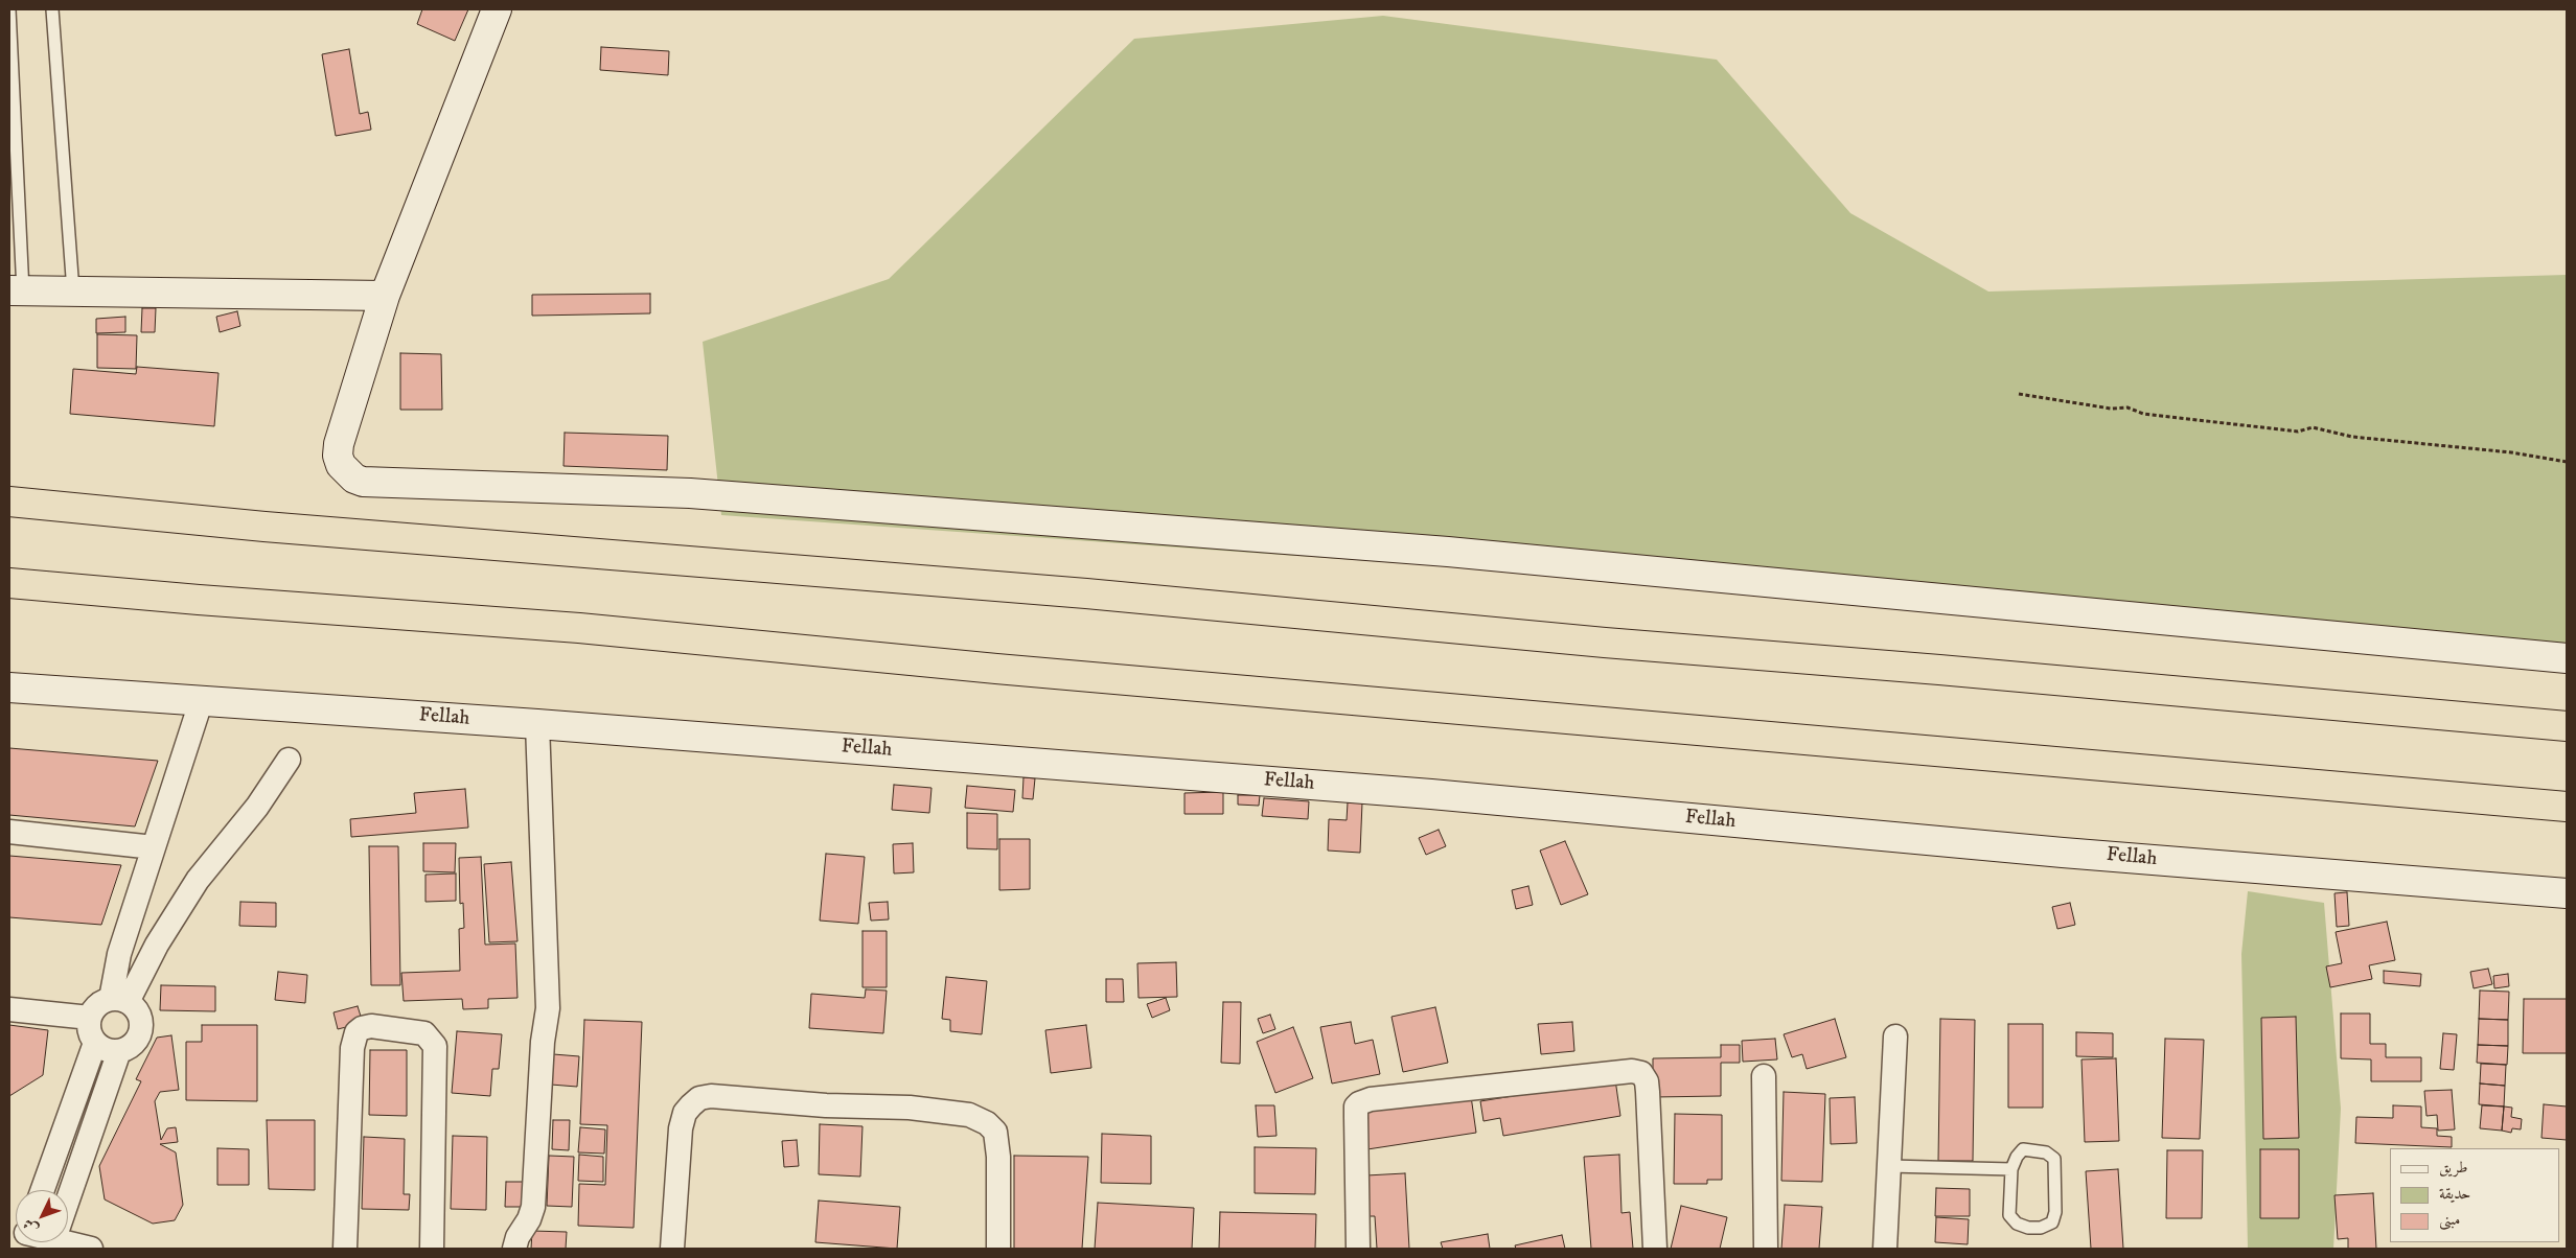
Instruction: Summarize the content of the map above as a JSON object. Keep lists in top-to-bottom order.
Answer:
{
  "streets": {
    "street": ["Fellah"]
  },
  "legend": ["طريق", "حديقة", "مبنى"],
  "north": "bottom left"
}
